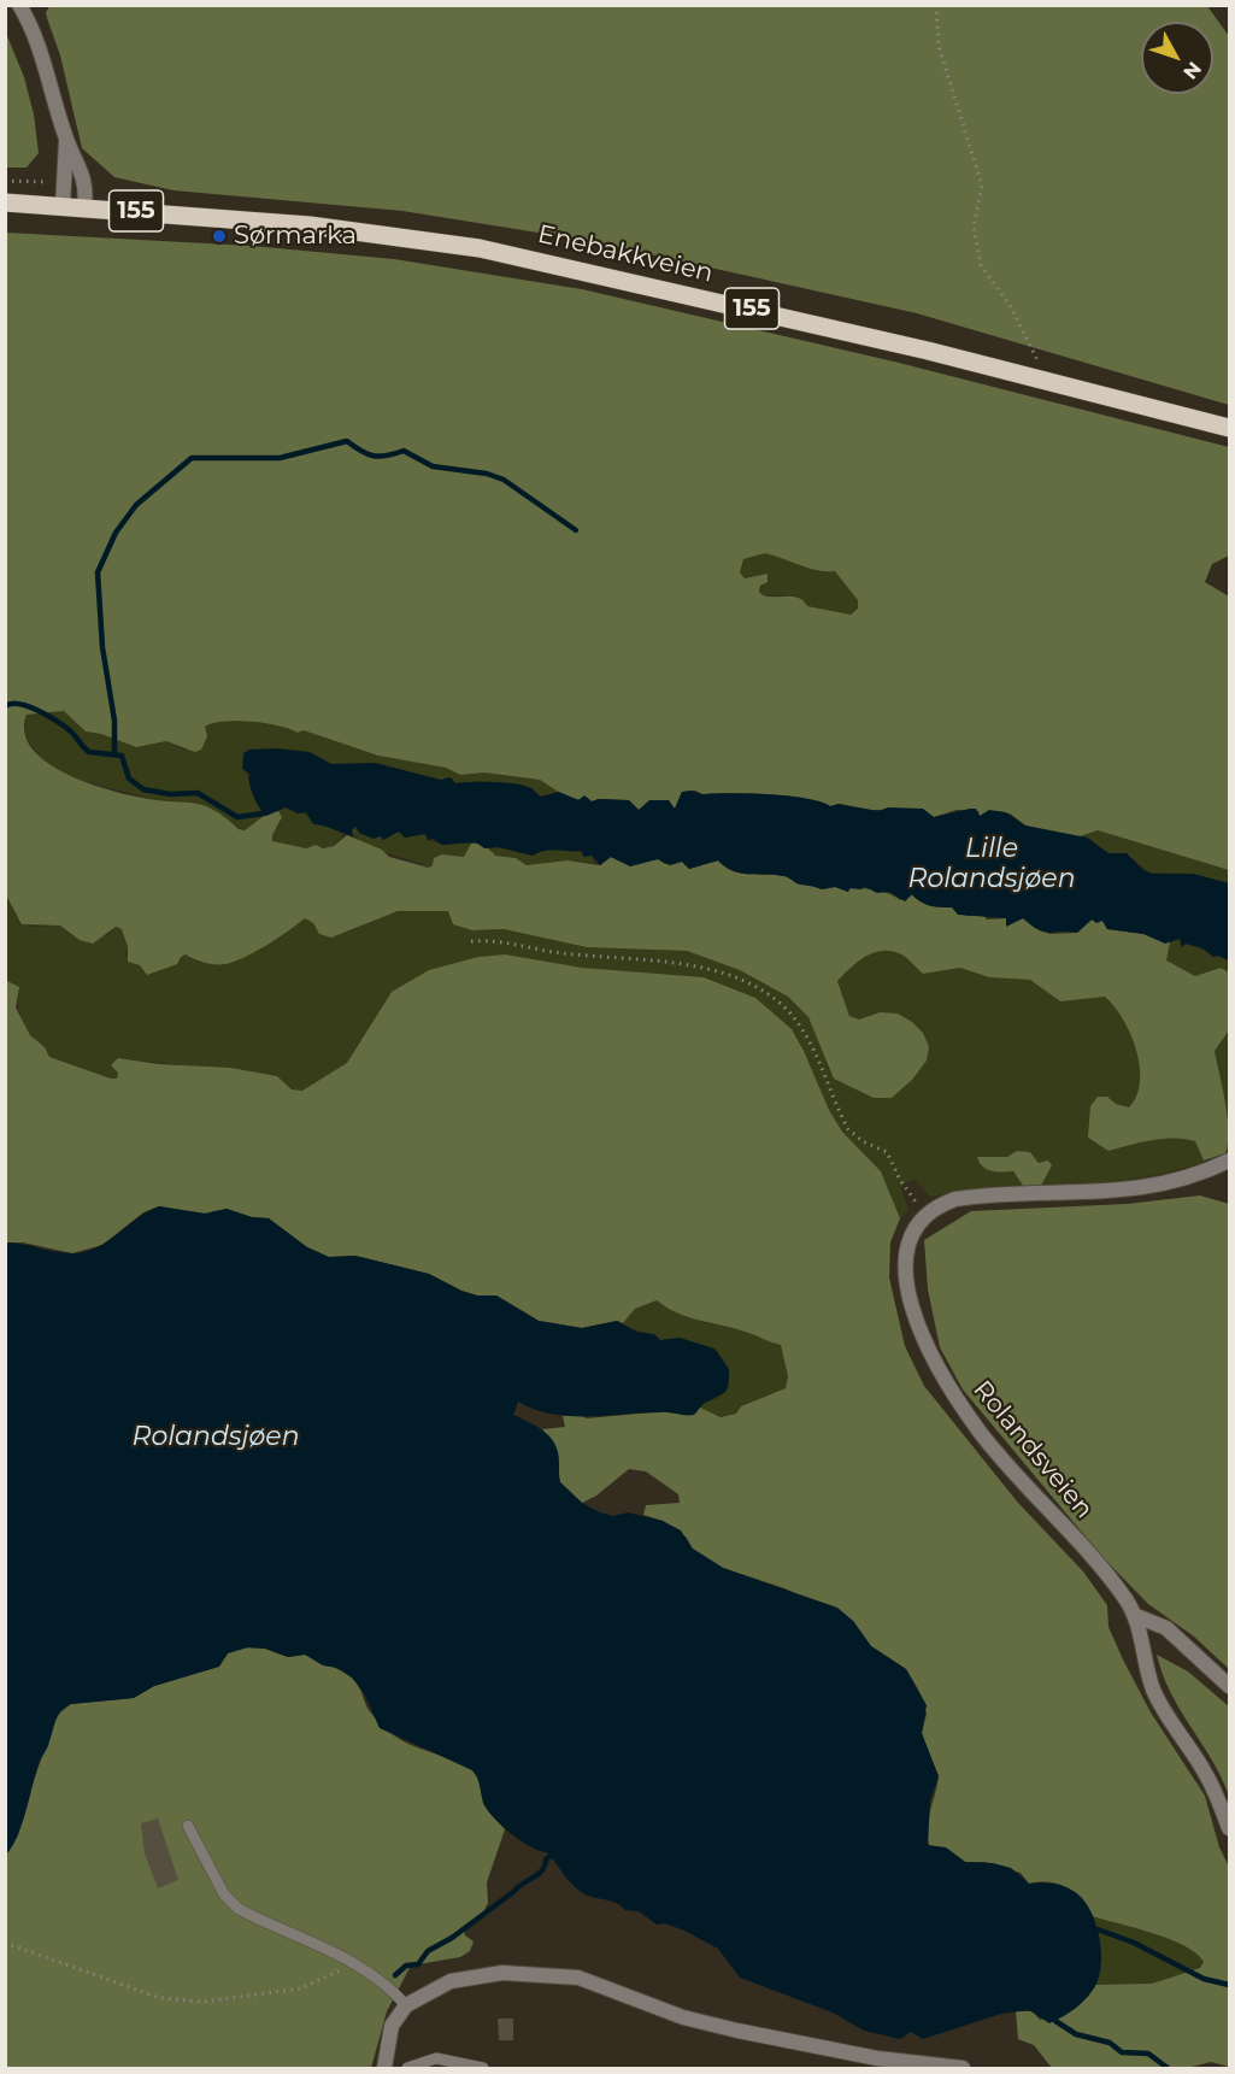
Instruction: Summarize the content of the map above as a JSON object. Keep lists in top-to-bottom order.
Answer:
{
  "streets": {
    "main road": ["155", "Enebakkveien"],
    "street": ["Rolandsveien"]
  },
  "water": ["Lille Rolandsjøen", "Rolandsjøen"],
  "places": ["Sørmarka"],
  "north": "bottom right"
}
